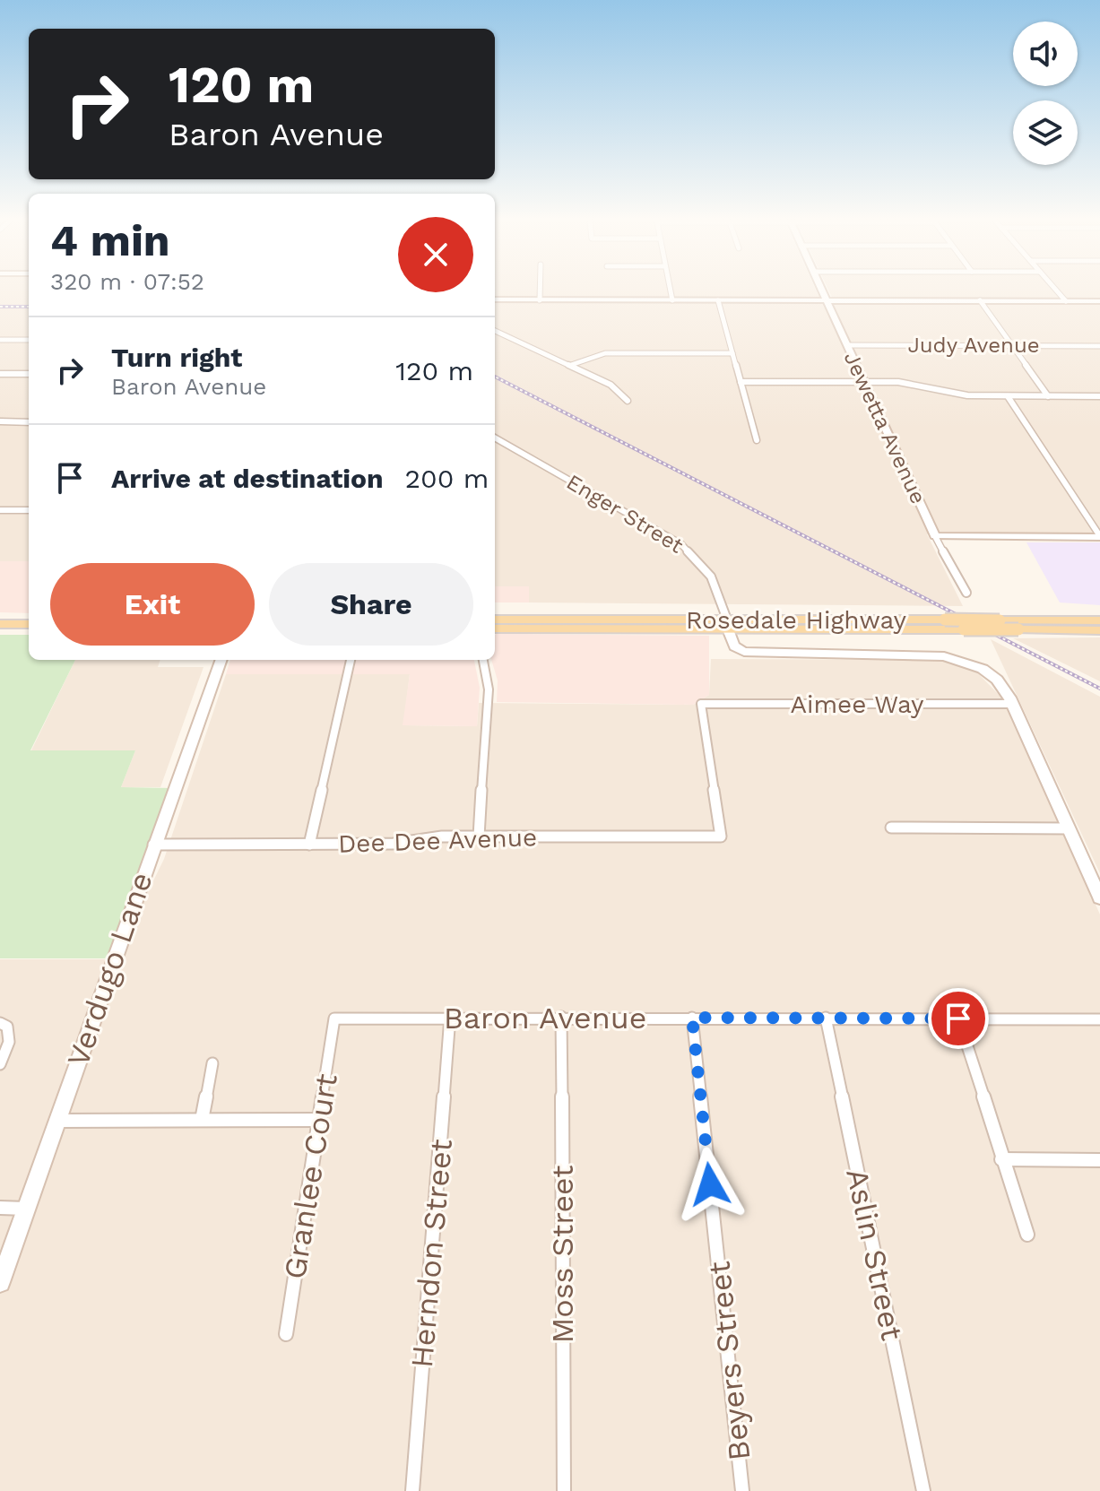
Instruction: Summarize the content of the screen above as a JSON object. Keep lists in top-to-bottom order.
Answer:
{
  "streets": {
    "main road": ["Rosedale Highway"],
    "street": [
      "Judy Avenue",
      "Jewetta Avenue",
      "Enger Street",
      "Aimee Way",
      "Dee Dee Avenue",
      "Verdugo Lane",
      "Baron Avenue",
      "Granlee Court",
      "Herndon Street",
      "Moss Street",
      "Aslin Street",
      "Beyers Street"
    ]
  },
  "crossings": [
    ["Judy Avenue", "Jewetta Avenue"],
    ["Enger Street", "Rosedale Highway"],
    ["Aimee Way", "Dee Dee Avenue"],
    ["Dee Dee Avenue", "Verdugo Lane"],
    ["Baron Avenue", "Granlee Court"],
    ["Baron Avenue", "Herndon Street"],
    ["Baron Avenue", "Moss Street"],
    ["Baron Avenue", "Aslin Street"],
    ["Baron Avenue", "Beyers Street"]
  ],
  "page": {
    "turn": ["120 m", "Baron Avenue"],
    "heading": ["4 min", "320 m · 07:52"],
    "list": [
      {
        "name": "Turn right",
        "note": "Baron Avenue",
        "value": "120 m"
      },
      {
        "name": "Arrive at destination",
        "value": "200 m"
      }
    ],
    "buttons": ["Exit", "Share"]
  }
}
